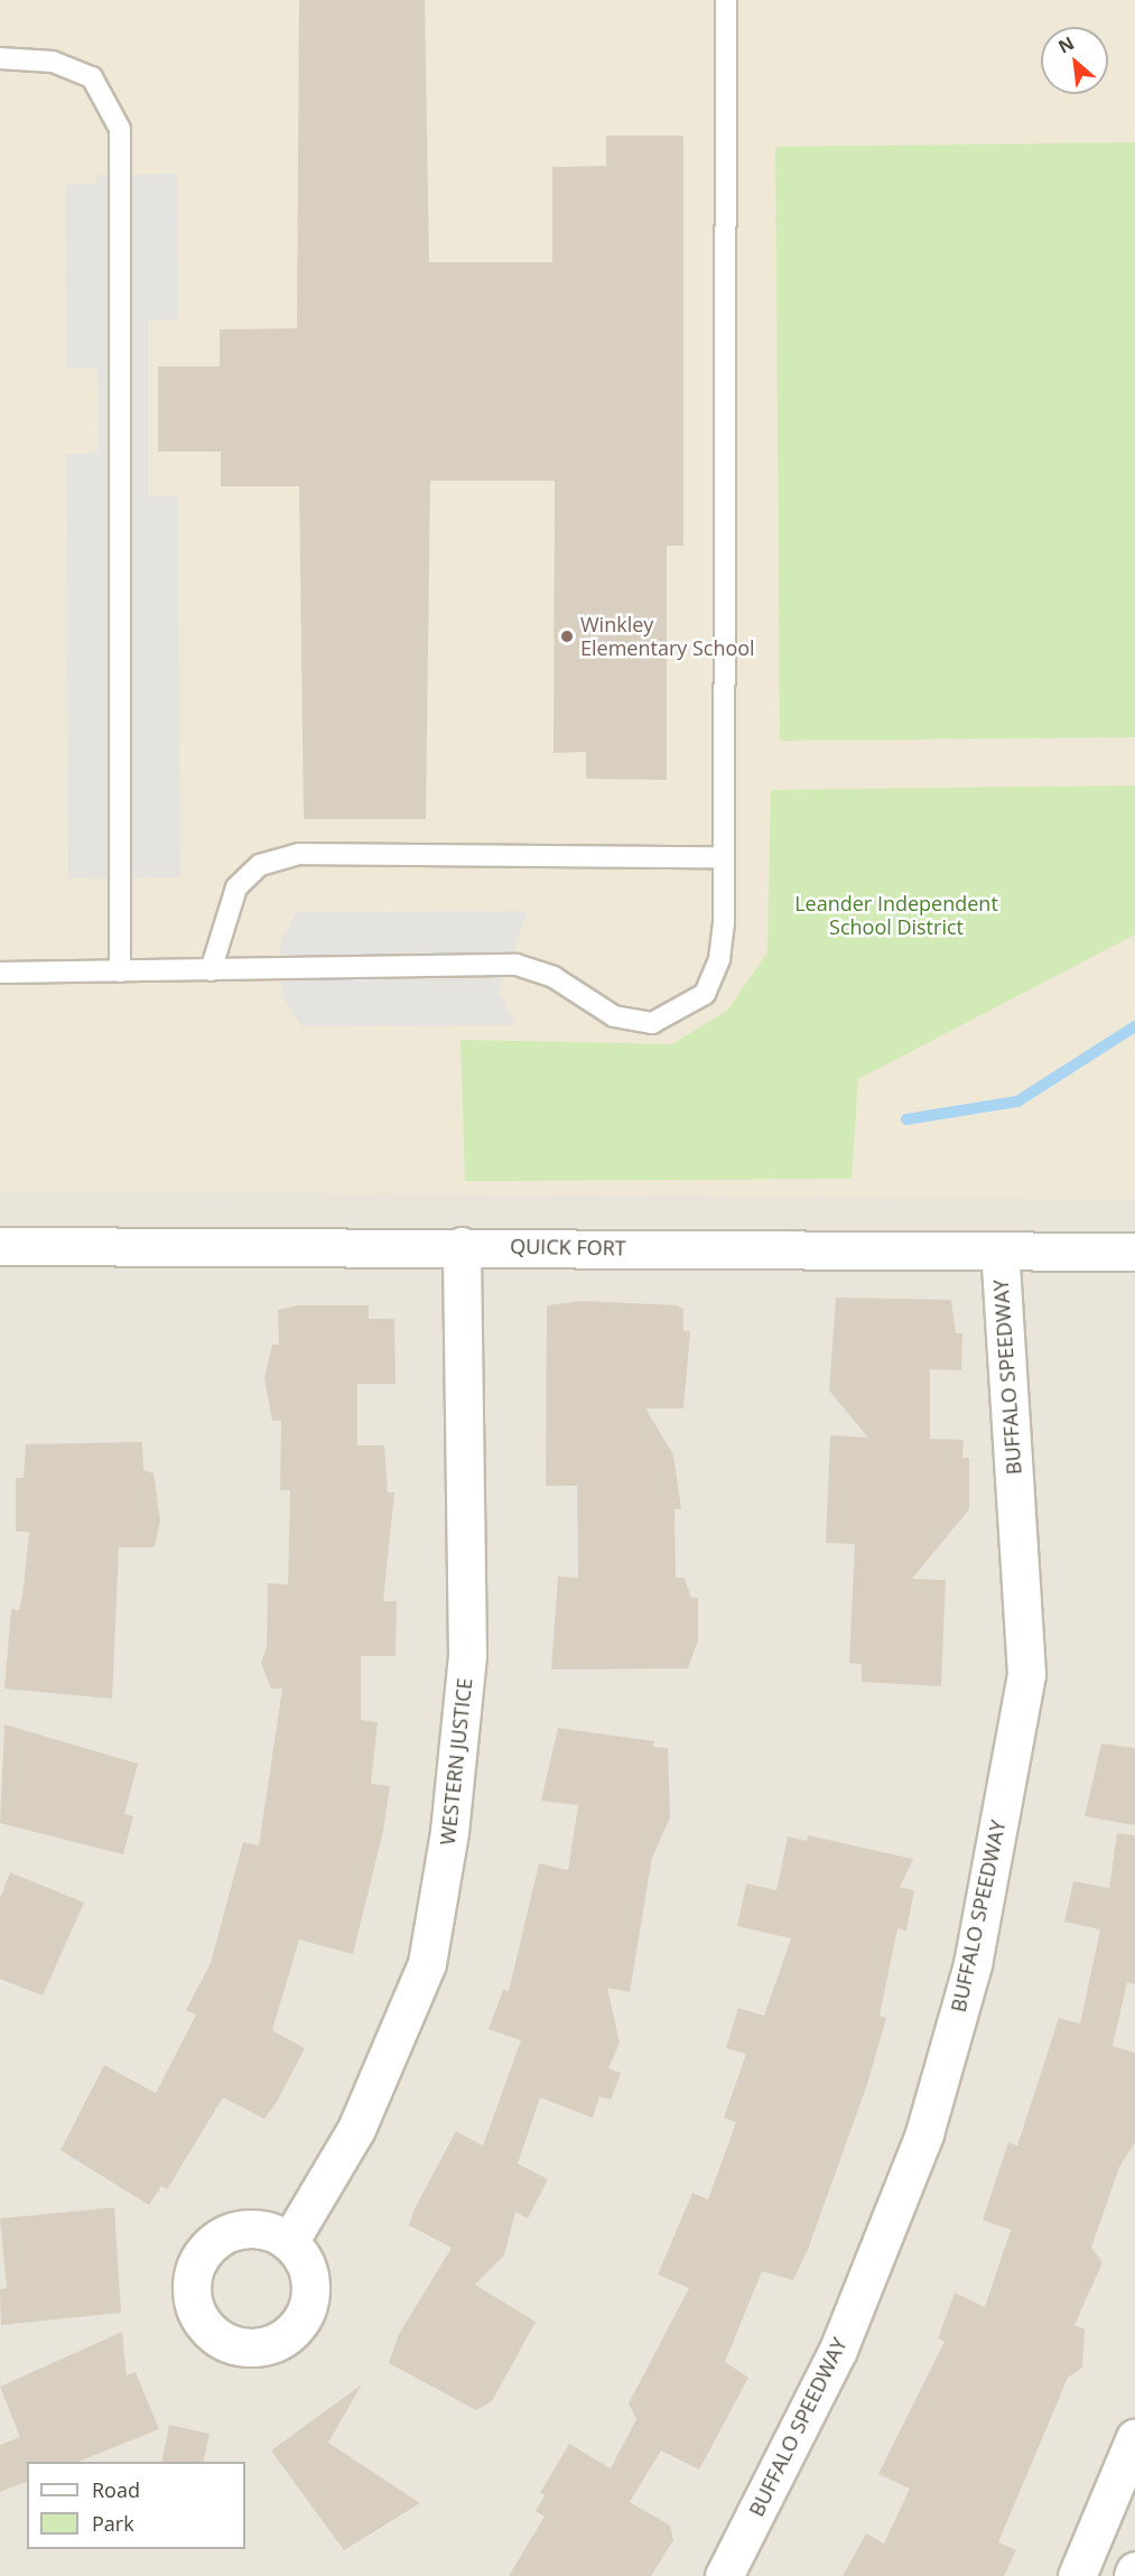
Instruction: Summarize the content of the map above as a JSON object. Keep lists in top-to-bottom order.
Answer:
{
  "streets": {
    "street": ["QUICK FORT", "BUFFALO SPEEDWAY", "WESTERN JUSTICE"]
  },
  "crossings": [
    ["QUICK FORT", "BUFFALO SPEEDWAY"],
    ["QUICK FORT", "WESTERN JUSTICE"]
  ],
  "parks": ["Leander Independent School District"],
  "places": ["Winkley Elementary School"],
  "legend": ["Road", "Park"],
  "north": "top left"
}
